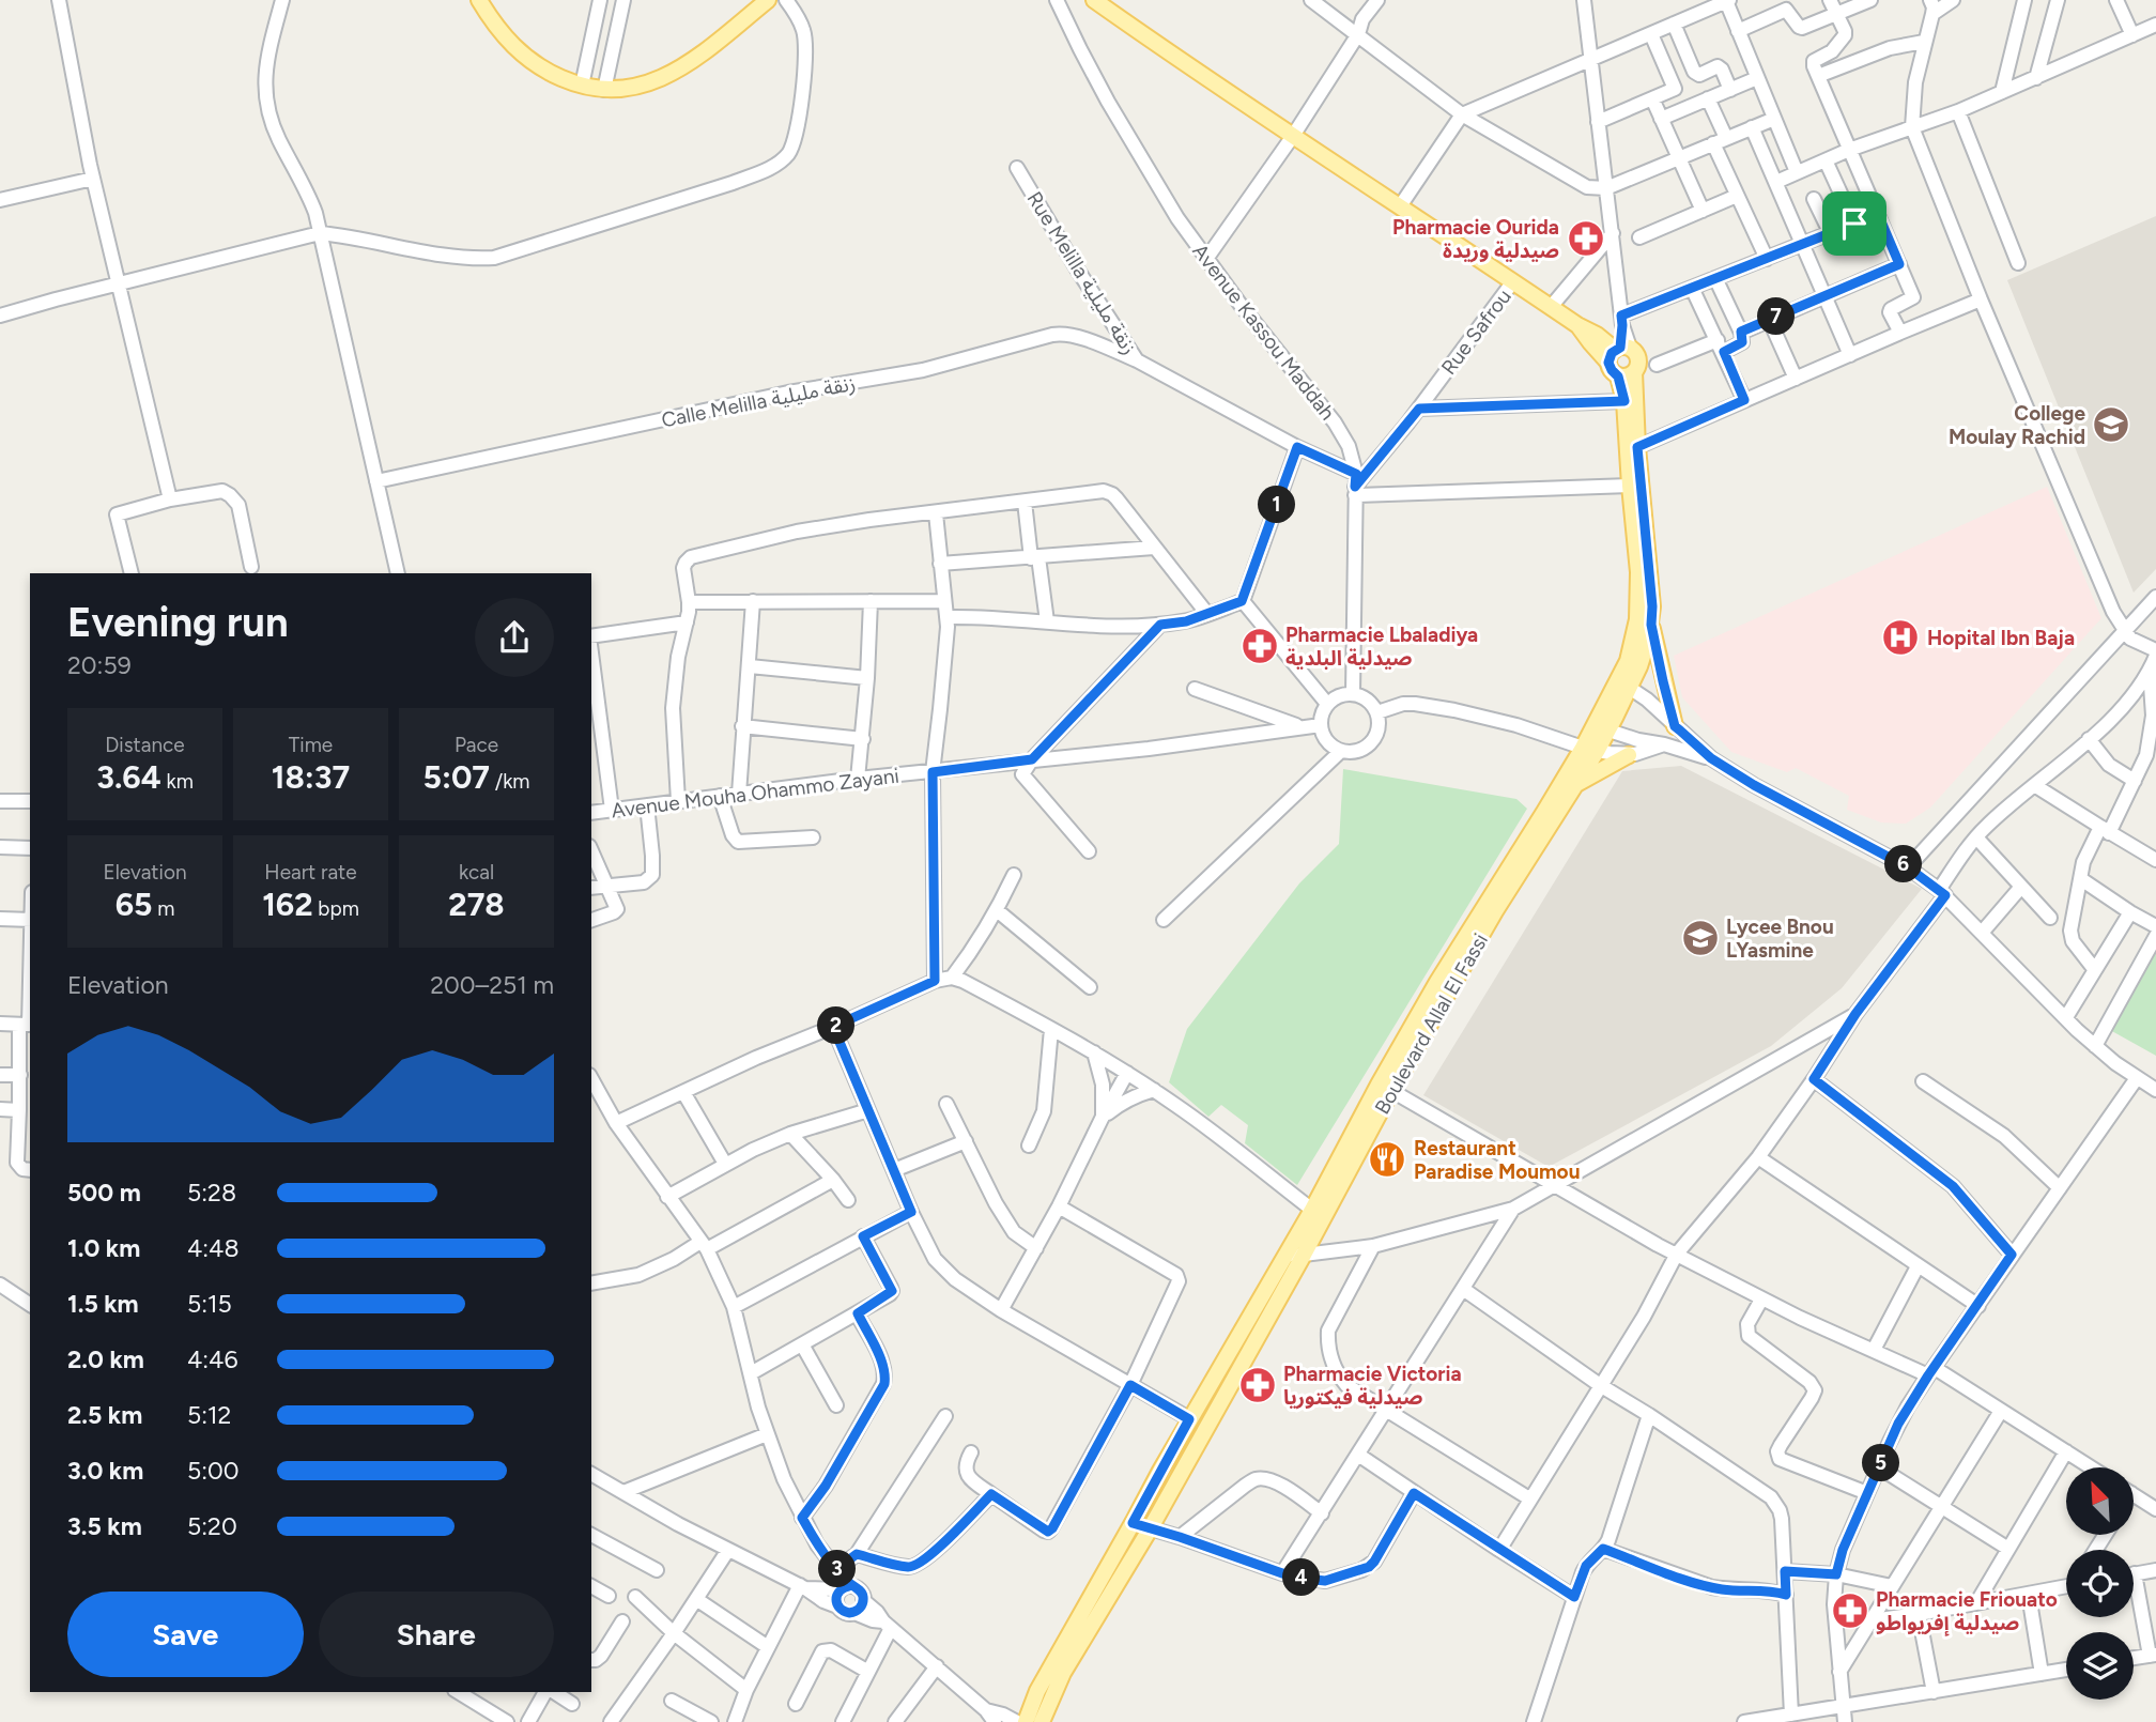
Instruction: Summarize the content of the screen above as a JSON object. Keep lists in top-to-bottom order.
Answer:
{
  "streets": {
    "main road": ["Boulevard Allal El Fassi"],
    "street": [
      "Rue Melilla زنقة مليلية",
      "Avenue Kassou Maddah",
      "Rue Safrou",
      "Calle Melilla زنقة مليلية",
      "Avenue Mouha Ohammo Zayani"
    ]
  },
  "crossings": [
    ["Rue Melilla زنقة مليلية", "Avenue Kassou Maddah"],
    ["Rue Melilla زنقة مليلية", "Rue Safrou"],
    ["Rue Melilla زنقة مليلية", "Calle Melilla زنقة مليلية"],
    ["Avenue Kassou Maddah", "Rue Safrou"],
    ["Avenue Kassou Maddah", "Avenue Mouha Ohammo Zayani"]
  ],
  "places": {
    "pharmacy": [
      "Pharmacie Ourida صيدلية وريدة",
      "Pharmacie Lbaladiya صيدلية البلدية",
      "Pharmacie Victoria صيدلية فيكتوريا",
      "Pharmacie Friouato صيدلية إفريواطو"
    ],
    "school or university": ["College Moulay Rachid", "Lycee Bnou LYasmine"],
    "hospital": ["Hopital Ibn Baja"],
    "restaurant": ["Restaurant Paradise Moumou"]
  },
  "north": "top left",
  "page": {
    "pins": [
      "7",
      "1",
      "6",
      "2",
      "5",
      "3",
      "4"
    ],
    "heading": ["Evening run", "20:59"],
    "stats": [
      ["Distance", "3.64 km"],
      ["Time", "18:37"],
      ["Pace", "5:07 /km"],
      ["Elevation", "65 m"],
      ["Heart rate", "162 bpm"],
      ["kcal", "278"]
    ],
    "chart": ["Elevation", "200–251 m"],
    "list": [
      {
        "name": "500 m",
        "note": "5:28"
      },
      {
        "name": "1.0 km",
        "note": "4:48"
      },
      {
        "name": "1.5 km",
        "note": "5:15"
      },
      {
        "name": "2.0 km",
        "note": "4:46"
      },
      {
        "name": "2.5 km",
        "note": "5:12"
      },
      {
        "name": "3.0 km",
        "note": "5:00"
      },
      {
        "name": "3.5 km",
        "note": "5:20"
      }
    ],
    "buttons": ["Save", "Share"]
  }
}
